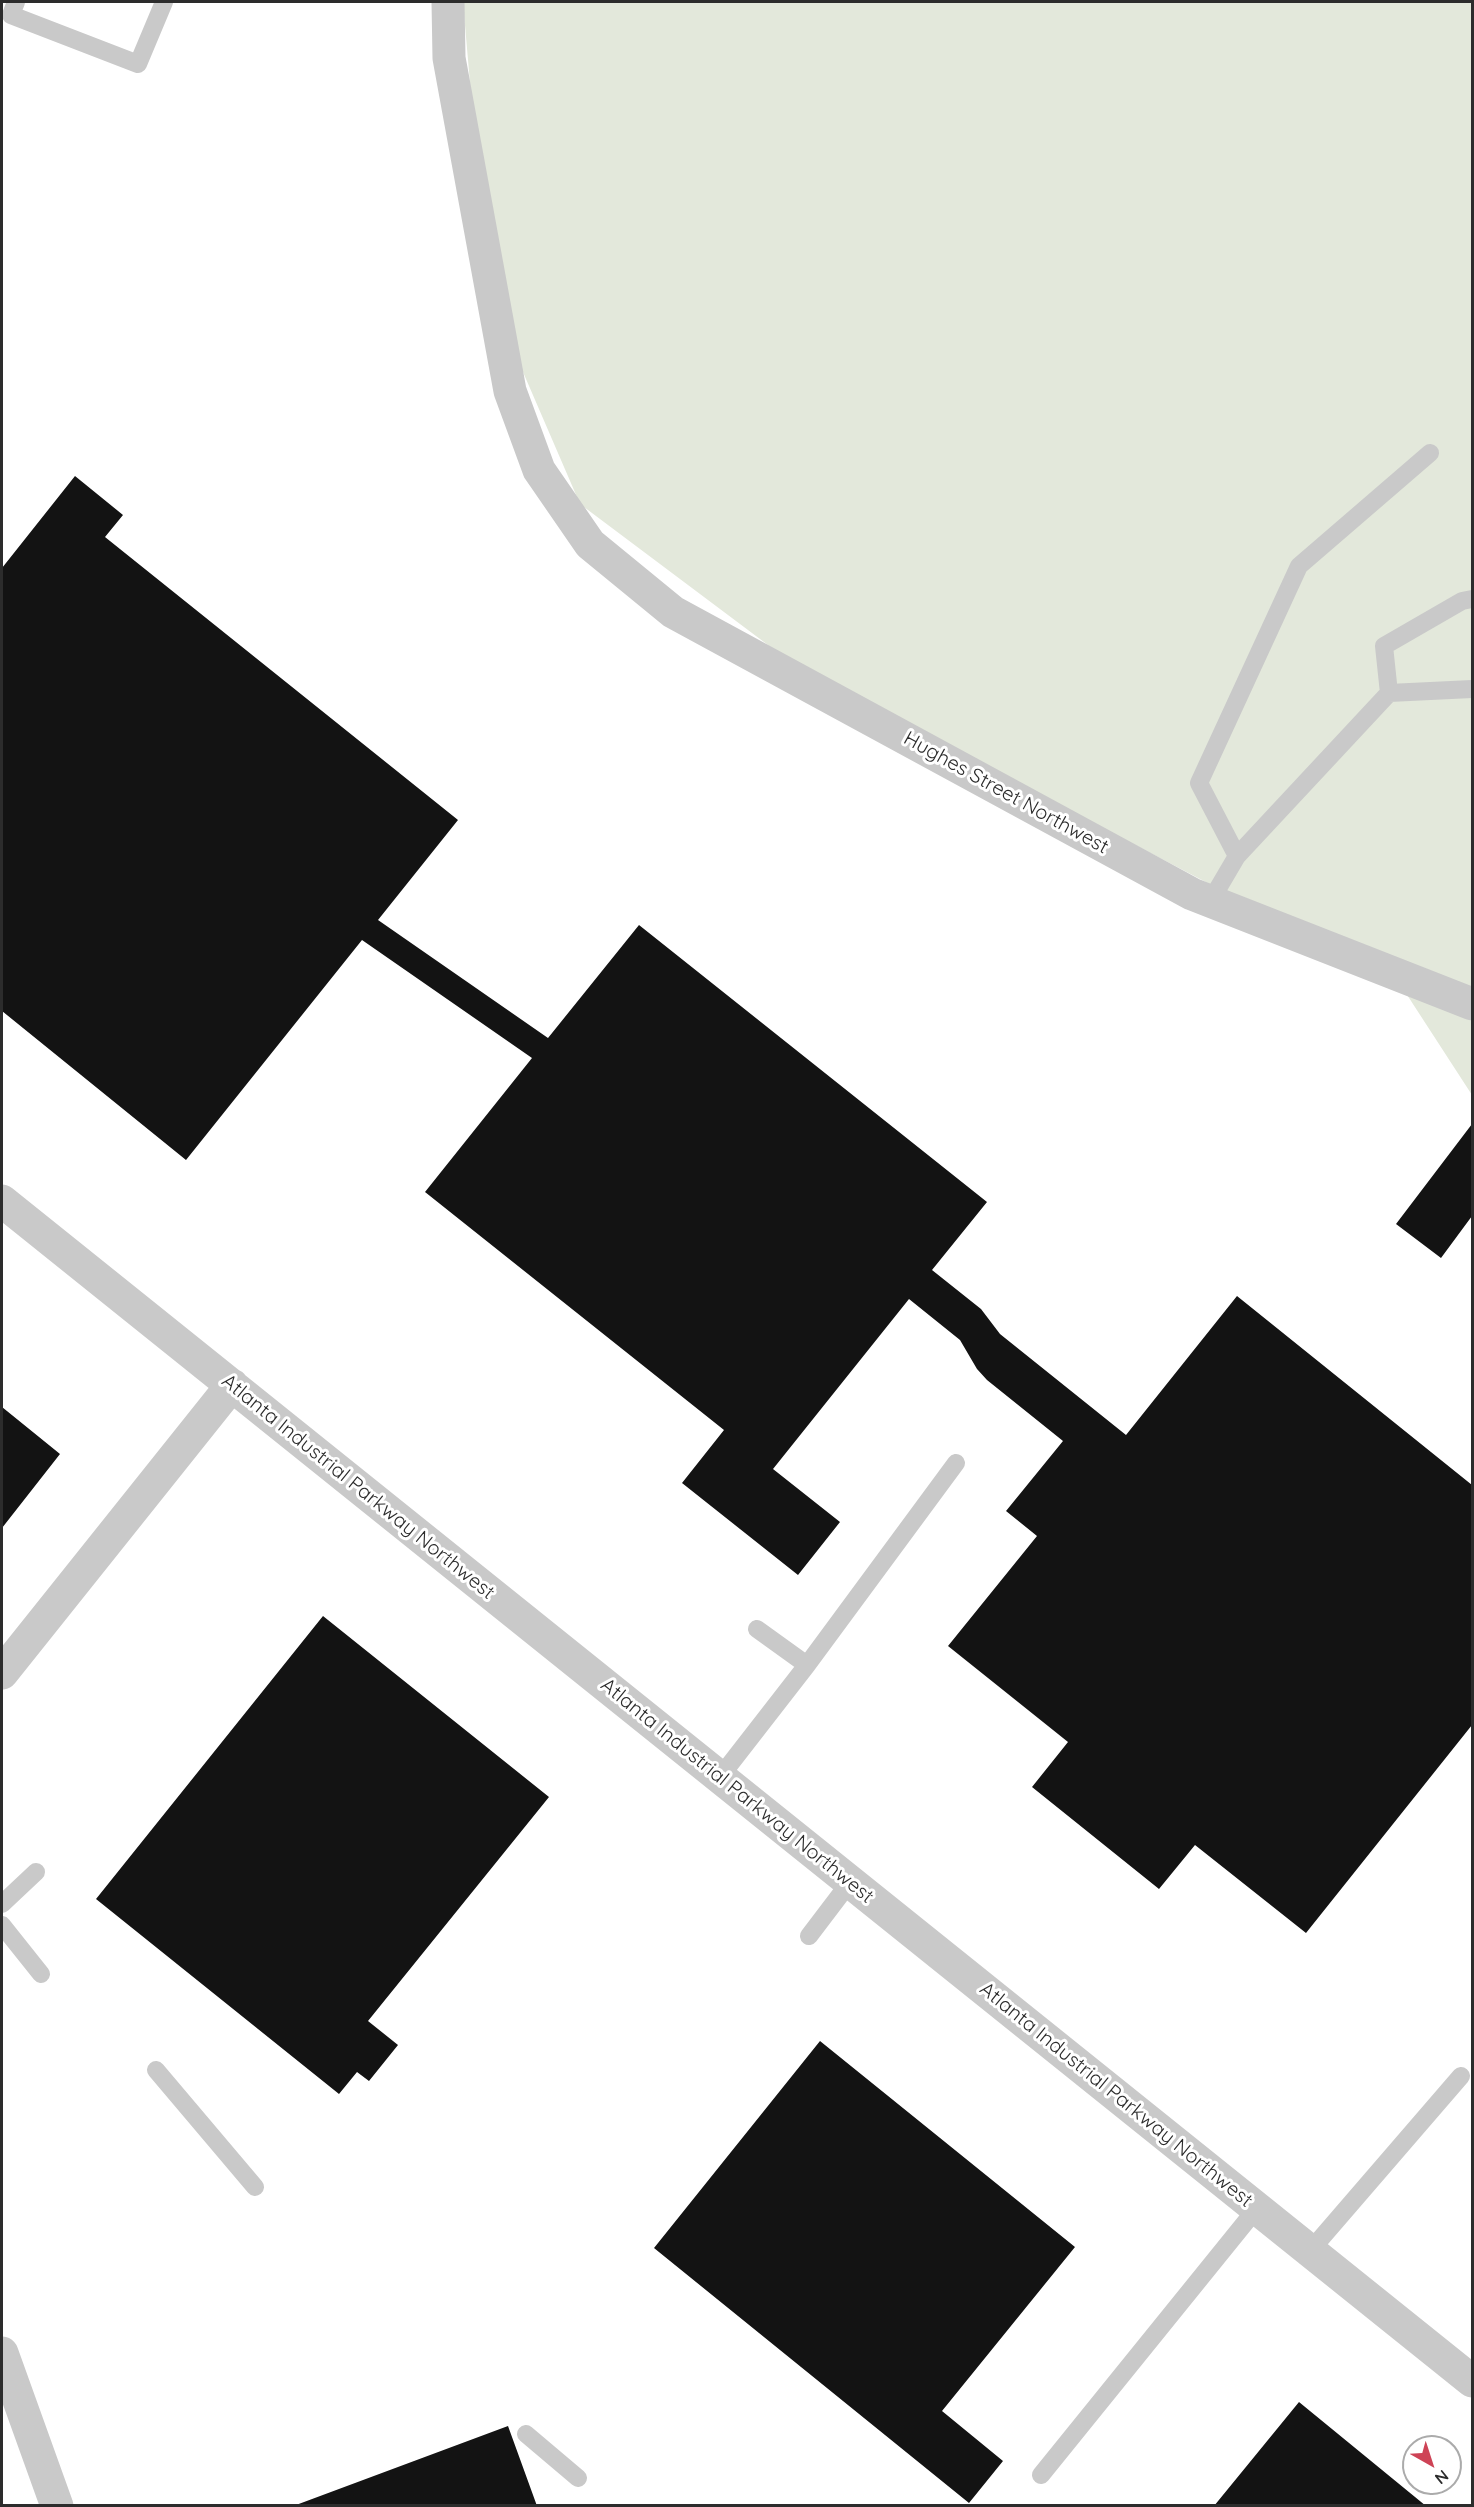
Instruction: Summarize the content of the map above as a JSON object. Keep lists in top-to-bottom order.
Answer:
{
  "streets": {
    "street": ["Hughes Street Northwest", "Atlanta Industrial Parkway Northwest"]
  },
  "north": "bottom right"
}
